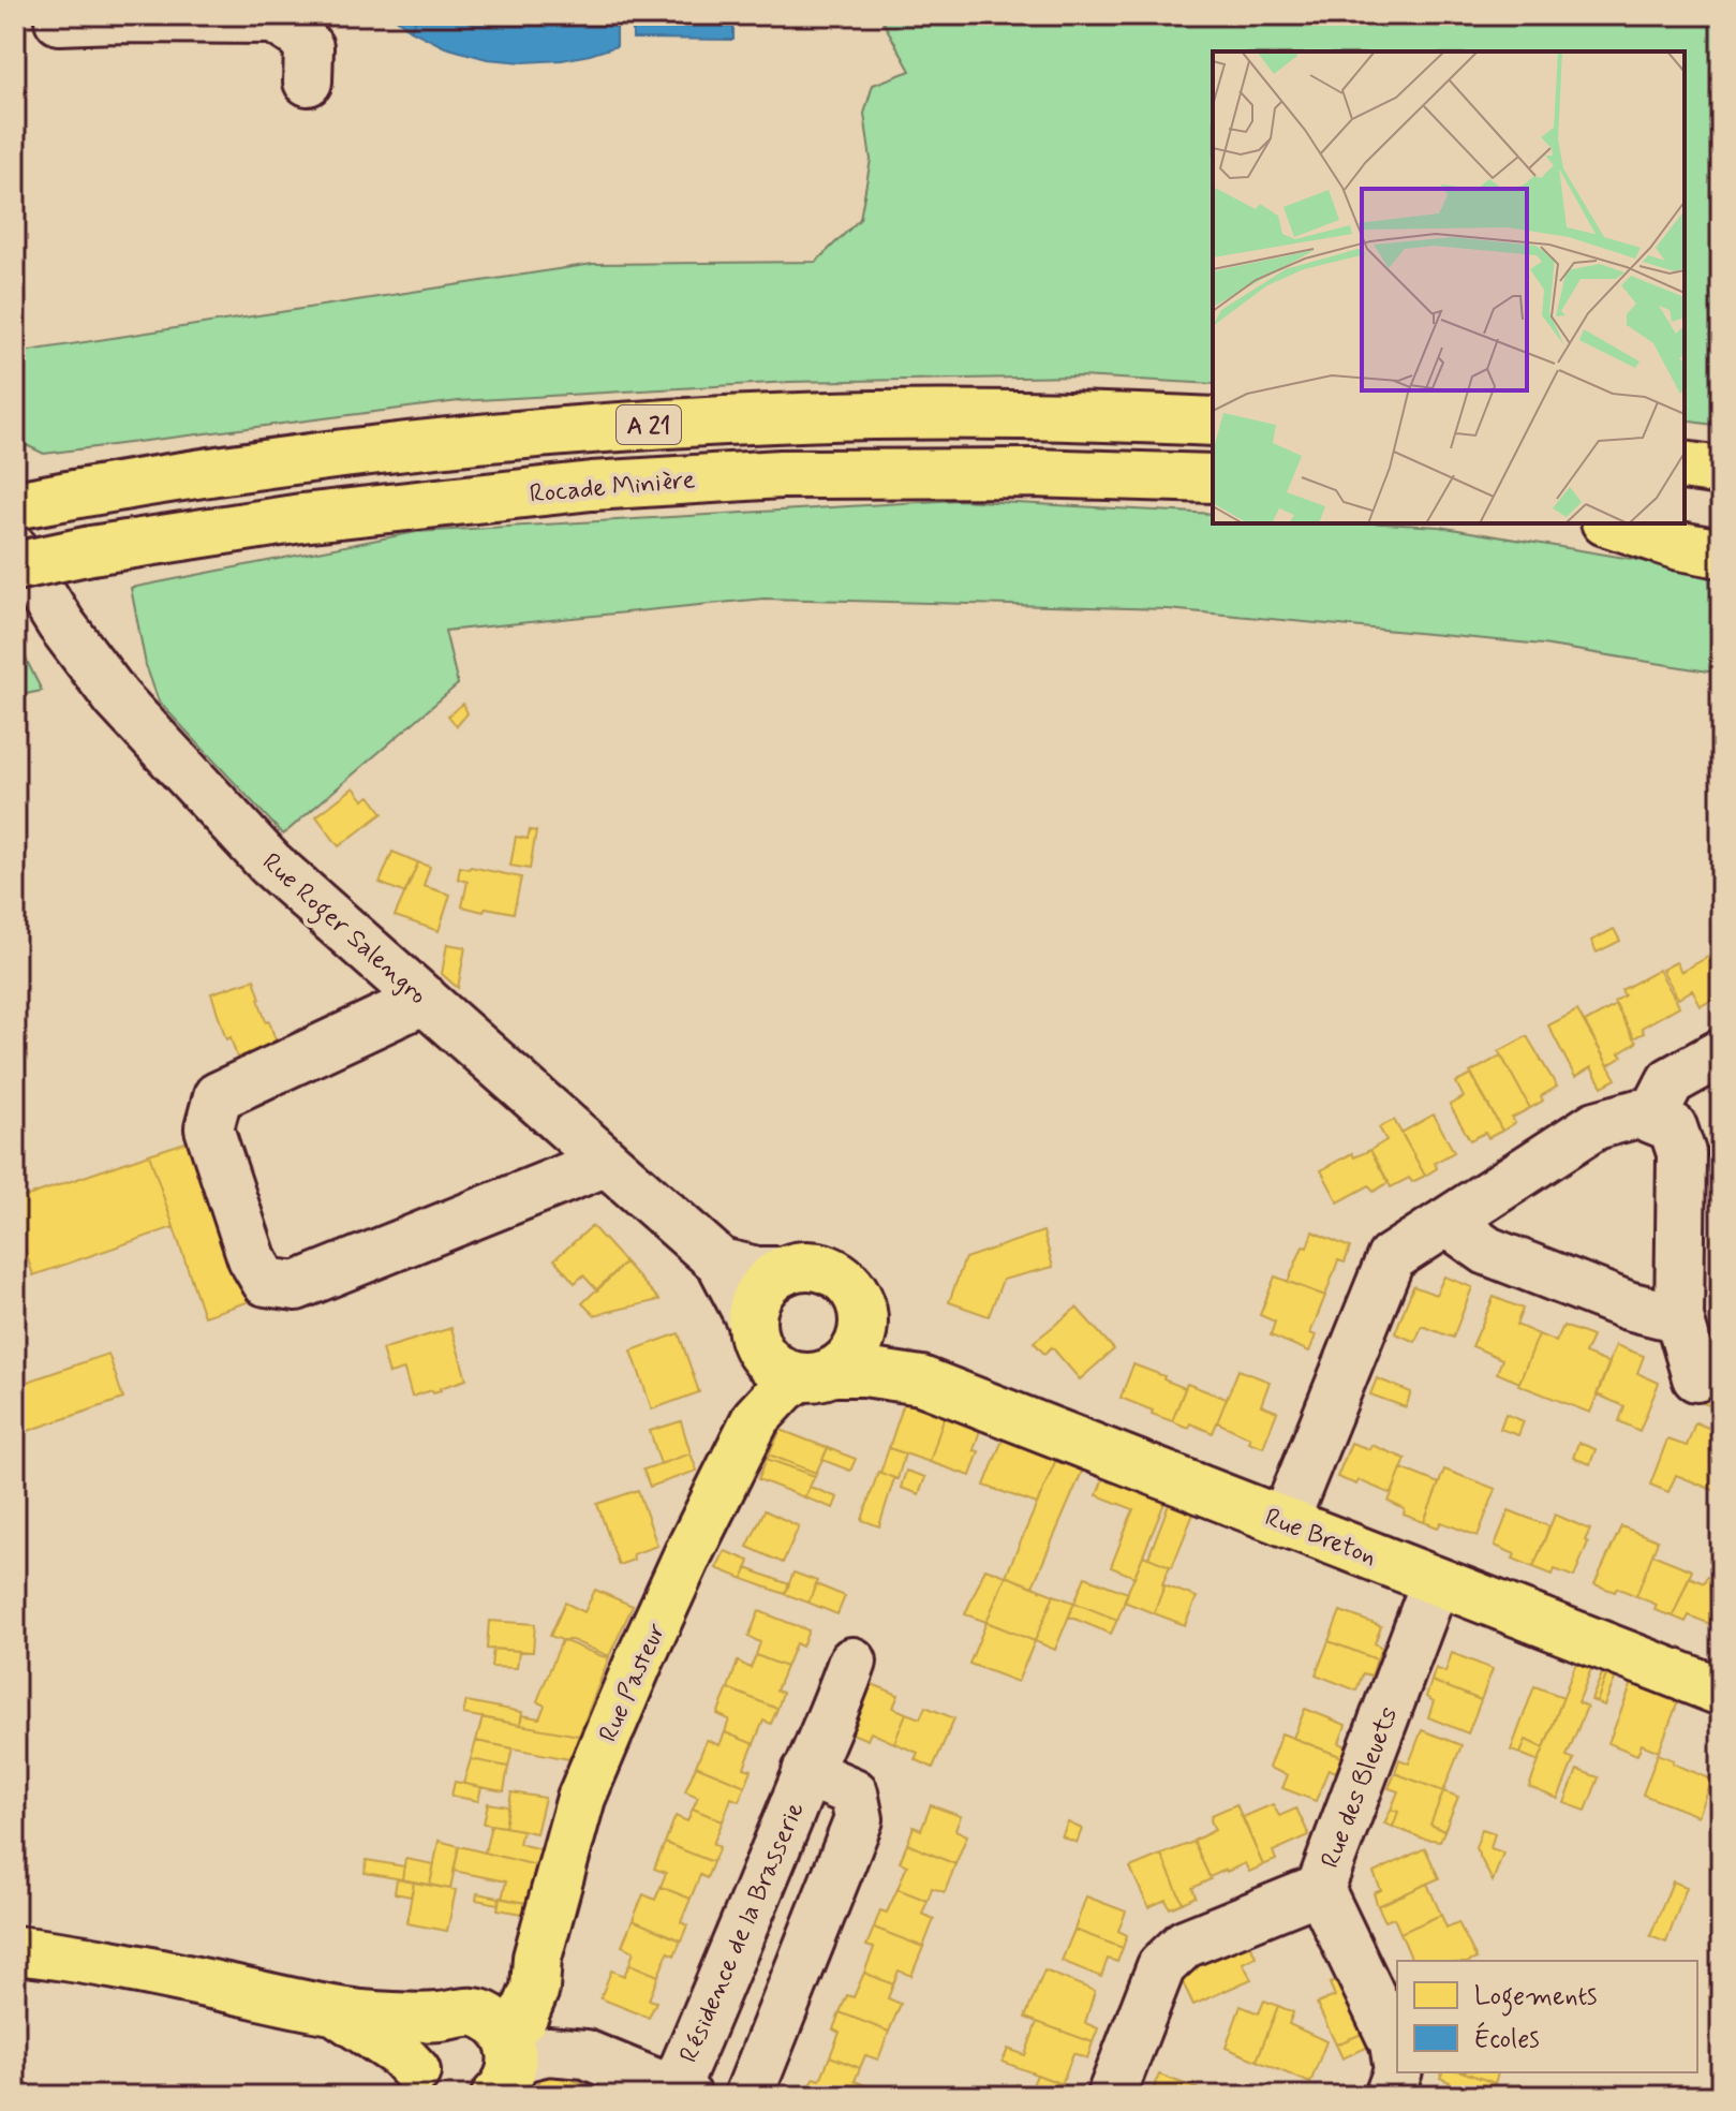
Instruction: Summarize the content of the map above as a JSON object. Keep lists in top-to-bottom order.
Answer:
{
  "streets": {
    "main road": [
      "A 21",
      "Rocade Minière",
      "Rue Breton",
      "Rue Pasteur"
    ],
    "street": ["Rue Roger Salengro", "Rue des Bleuets", "Résidence de la Brasserie"]
  },
  "crossings": [
    ["Rue Roger Salengro", "Rue Breton"],
    ["Rue Roger Salengro", "Rue Pasteur"],
    ["Rue Breton", "Rue Pasteur"],
    ["Rue Breton", "Rue des Bleuets"],
    ["Rue Pasteur", "Résidence de la Brasserie"]
  ],
  "legend": ["Logements", "Écoles"]
}
